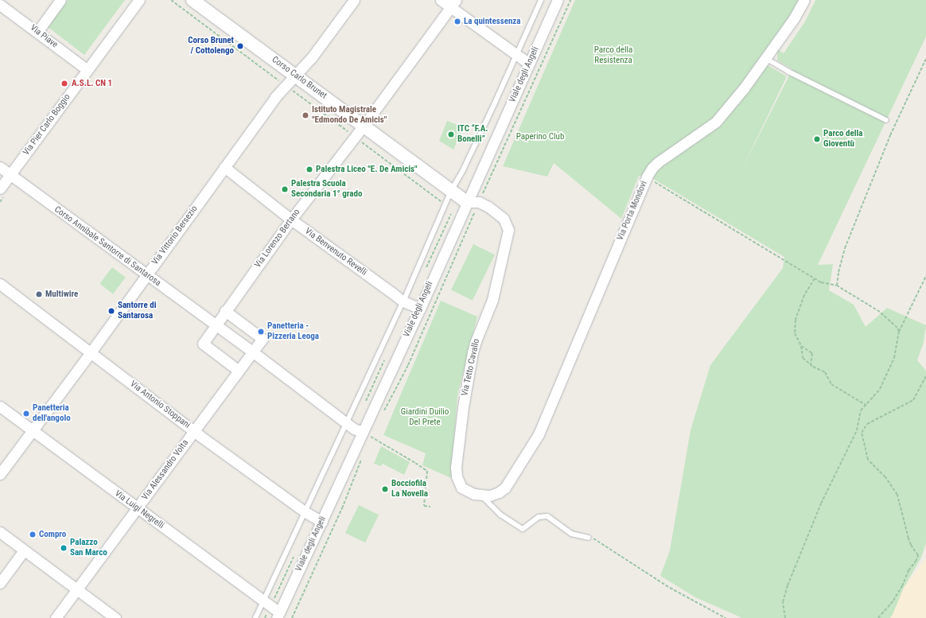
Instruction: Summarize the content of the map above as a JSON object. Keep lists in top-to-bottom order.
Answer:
{
  "streets": {
    "street": [
      "Via Piave",
      "Viale degli Angeli",
      "Corso Carlo Brunet",
      "Via Pier Carlo Boggio",
      "Via Porta Mondovì",
      "Via Vittorio Bersezio",
      "Via Lorenzo Bertano",
      "Corso Annibale Santorre di Santarosa",
      "Via Benvenuto Revelli",
      "Via Tetto Cavallo",
      "Via Antonio Stoppani",
      "Via Alessandro Volta",
      "Via Luigi Negrelli"
    ]
  },
  "crossings": [
    ["Via Piave", "Via Pier Carlo Boggio"],
    ["Viale degli Angeli", "Corso Carlo Brunet"],
    ["Viale degli Angeli", "Corso Annibale Santorre di Santarosa"],
    ["Viale degli Angeli", "Via Benvenuto Revelli"],
    ["Viale degli Angeli", "Via Antonio Stoppani"],
    ["Viale degli Angeli", "Via Luigi Negrelli"],
    ["Corso Carlo Brunet", "Via Vittorio Bersezio"],
    ["Corso Carlo Brunet", "Via Lorenzo Bertano"],
    ["Via Pier Carlo Boggio", "Corso Annibale Santorre di Santarosa"],
    ["Via Porta Mondovì", "Via Tetto Cavallo"],
    ["Via Vittorio Bersezio", "Corso Annibale Santorre di Santarosa"],
    ["Via Vittorio Bersezio", "Via Benvenuto Revelli"],
    ["Via Vittorio Bersezio", "Via Antonio Stoppani"],
    ["Via Vittorio Bersezio", "Via Luigi Negrelli"],
    ["Via Lorenzo Bertano", "Corso Annibale Santorre di Santarosa"],
    ["Via Lorenzo Bertano", "Via Benvenuto Revelli"],
    ["Corso Annibale Santorre di Santarosa", "Via Alessandro Volta"],
    ["Via Antonio Stoppani", "Via Alessandro Volta"],
    ["Via Alessandro Volta", "Via Luigi Negrelli"]
  ],
  "parks": ["Parco della Resistenza", "Paperino Club", "Giardini Duilio Del Prete"],
  "places": [
    "La quintessenza",
    "Corso Brunet / Cottolengo",
    "A.S.L. CN 1",
    "Istituto Magistrale \"Edmondo De Amicis\"",
    "ITC “F.A. Bonelli”",
    "Parco della Gioventù",
    "Palestra Liceo \"E. De Amicis\"",
    "Palestra Scuola Secondaria 1° grado",
    "Multiwire",
    "Santorre di Santarosa",
    "Panetteria - Pizzeria Leoga",
    "Panetteria dell'angolo",
    "Bocciofila La Novella",
    "Compro",
    "Palazzo San Marco"
  ]
}
